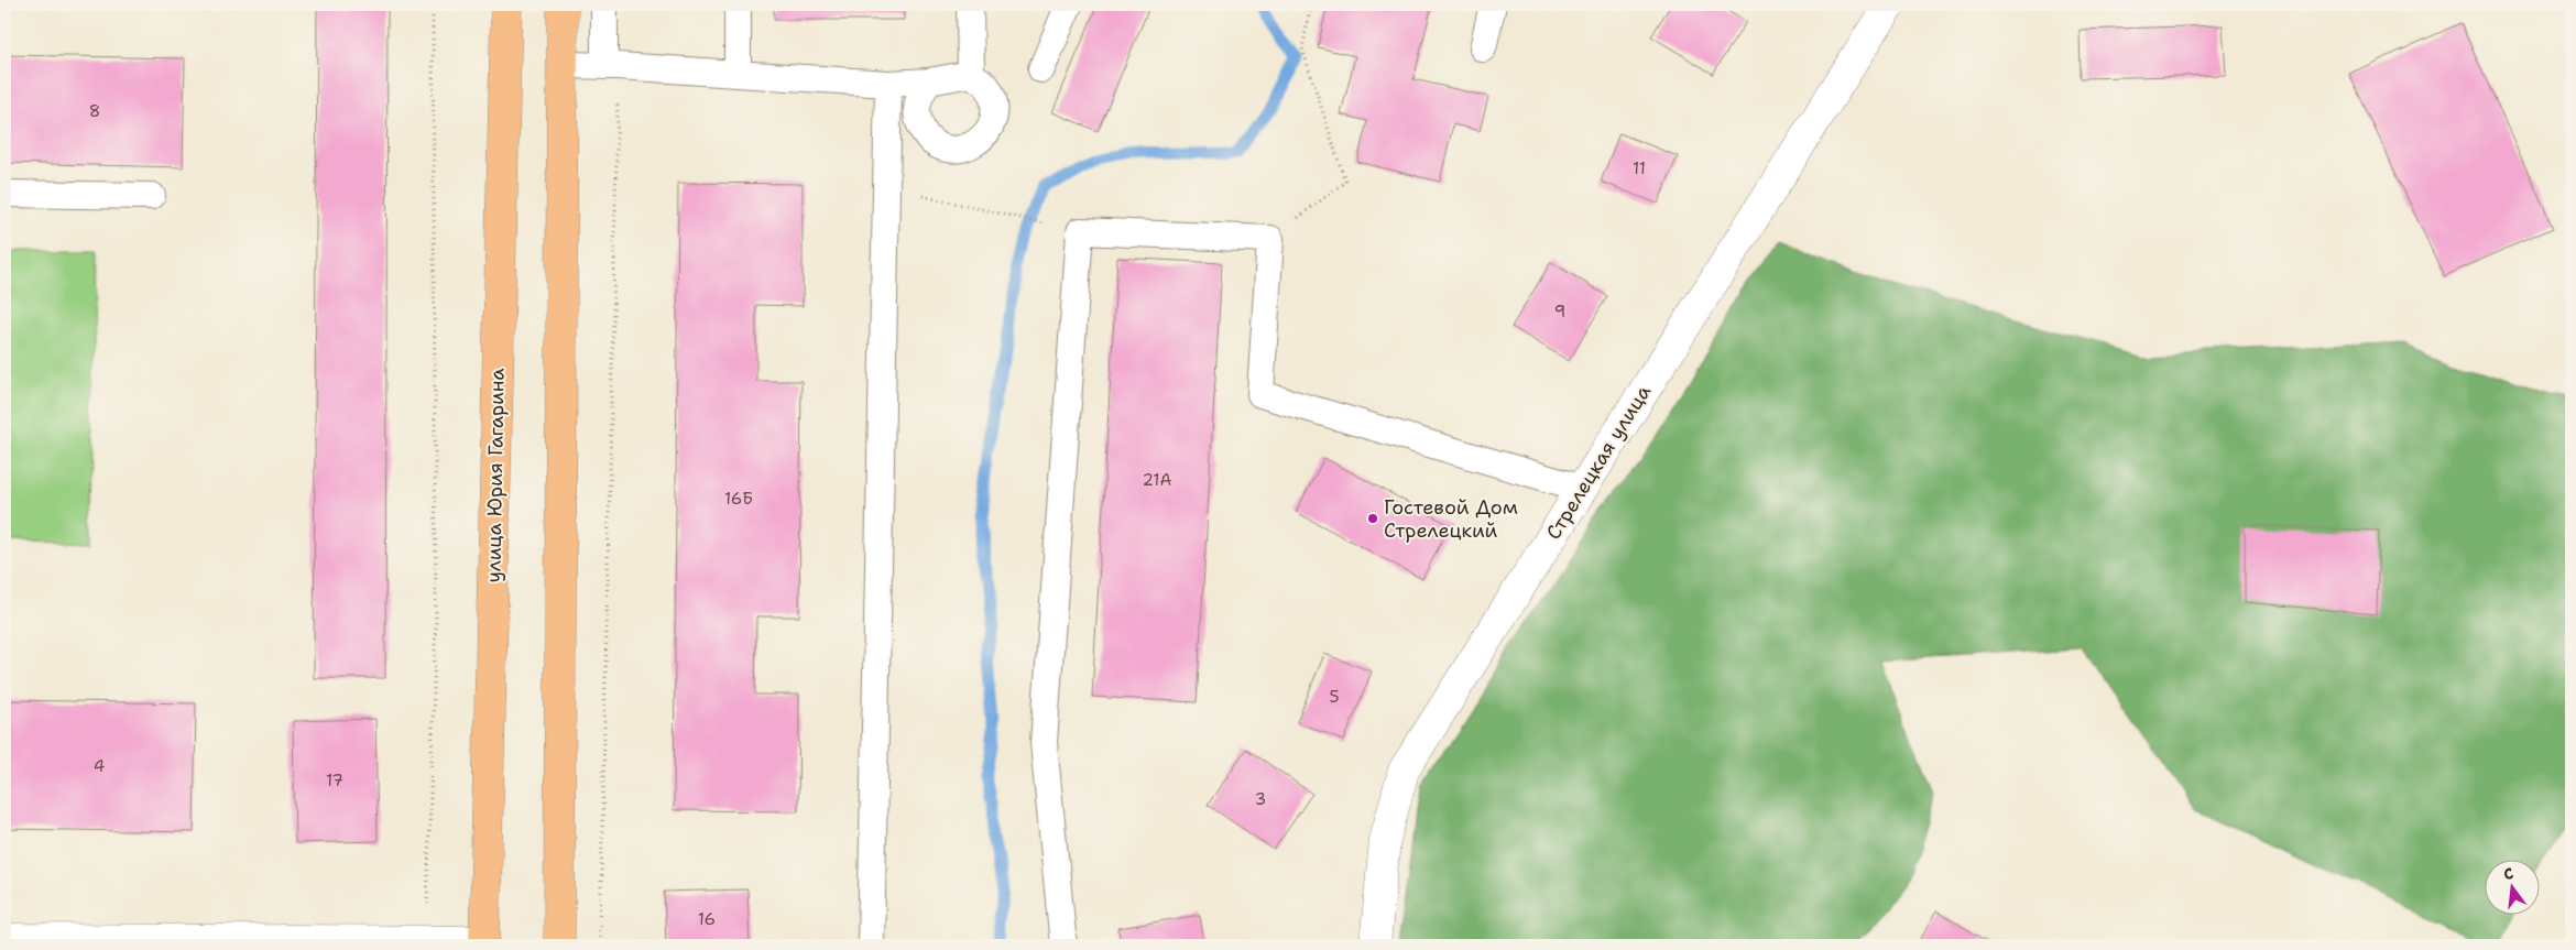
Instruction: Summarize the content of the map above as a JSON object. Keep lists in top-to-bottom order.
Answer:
{
  "streets": {
    "main road": ["улица Юрия Гагарина"],
    "street": ["Стрелецкая улица"]
  },
  "places": ["Гостевой Дом Стрелецкий"],
  "house_numbers": [
    "8",
    "11",
    "9",
    "21А",
    "16Б",
    "5",
    "4",
    "17",
    "3",
    "16"
  ],
  "north": "top"
}
